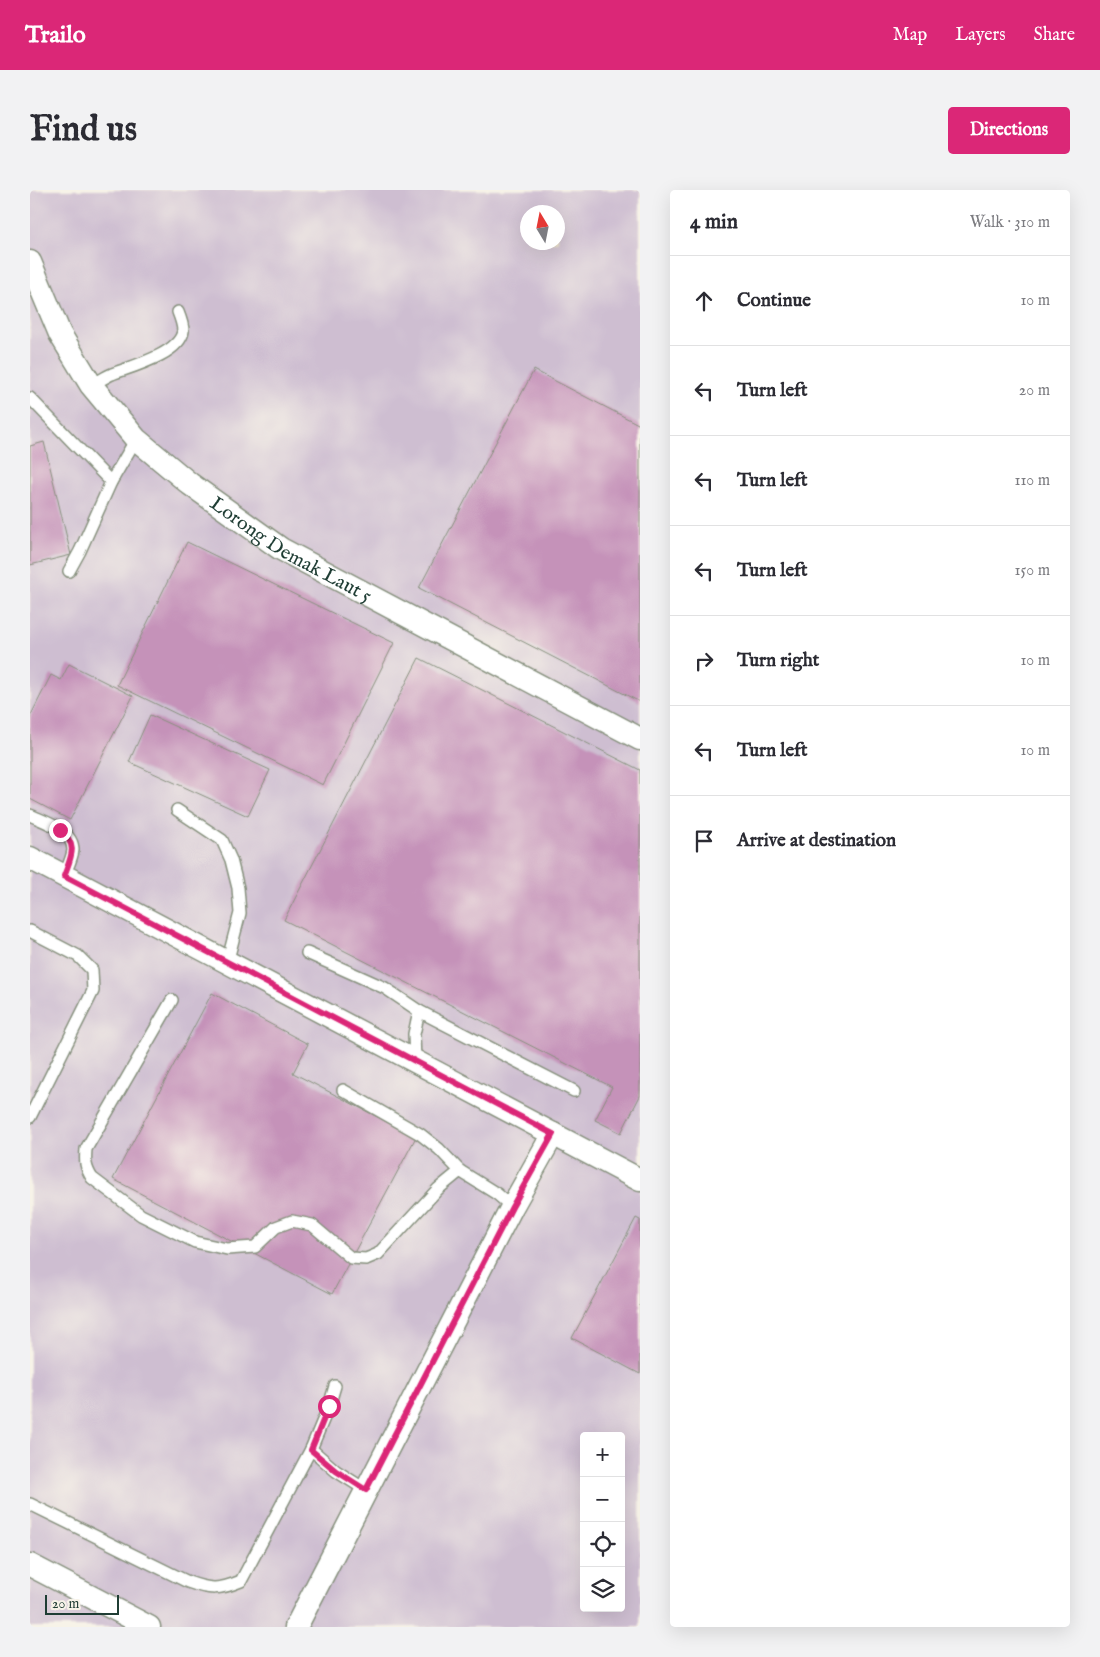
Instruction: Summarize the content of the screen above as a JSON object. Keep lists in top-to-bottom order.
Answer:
{
  "streets": {
    "street": ["Lorong Demak Laut 5"]
  },
  "scale_bar": "20 m",
  "north": "top",
  "page": {
    "header": "Trailo",
    "nav": ["Map", "Layers", "Share"],
    "buttons": "Directions",
    "title": "Find us",
    "heading": ["4 min", "Walk · 310 m"],
    "list": [
      ["Continue", "10 m"],
      ["Turn left", "20 m"],
      ["Turn left", "110 m"],
      ["Turn left", "150 m"],
      ["Turn right", "10 m"],
      ["Turn left", "10 m"],
      "Arrive at destination"
    ],
    "map_buttons": ["+", "−"],
    "scale": "20 m"
  }
}
